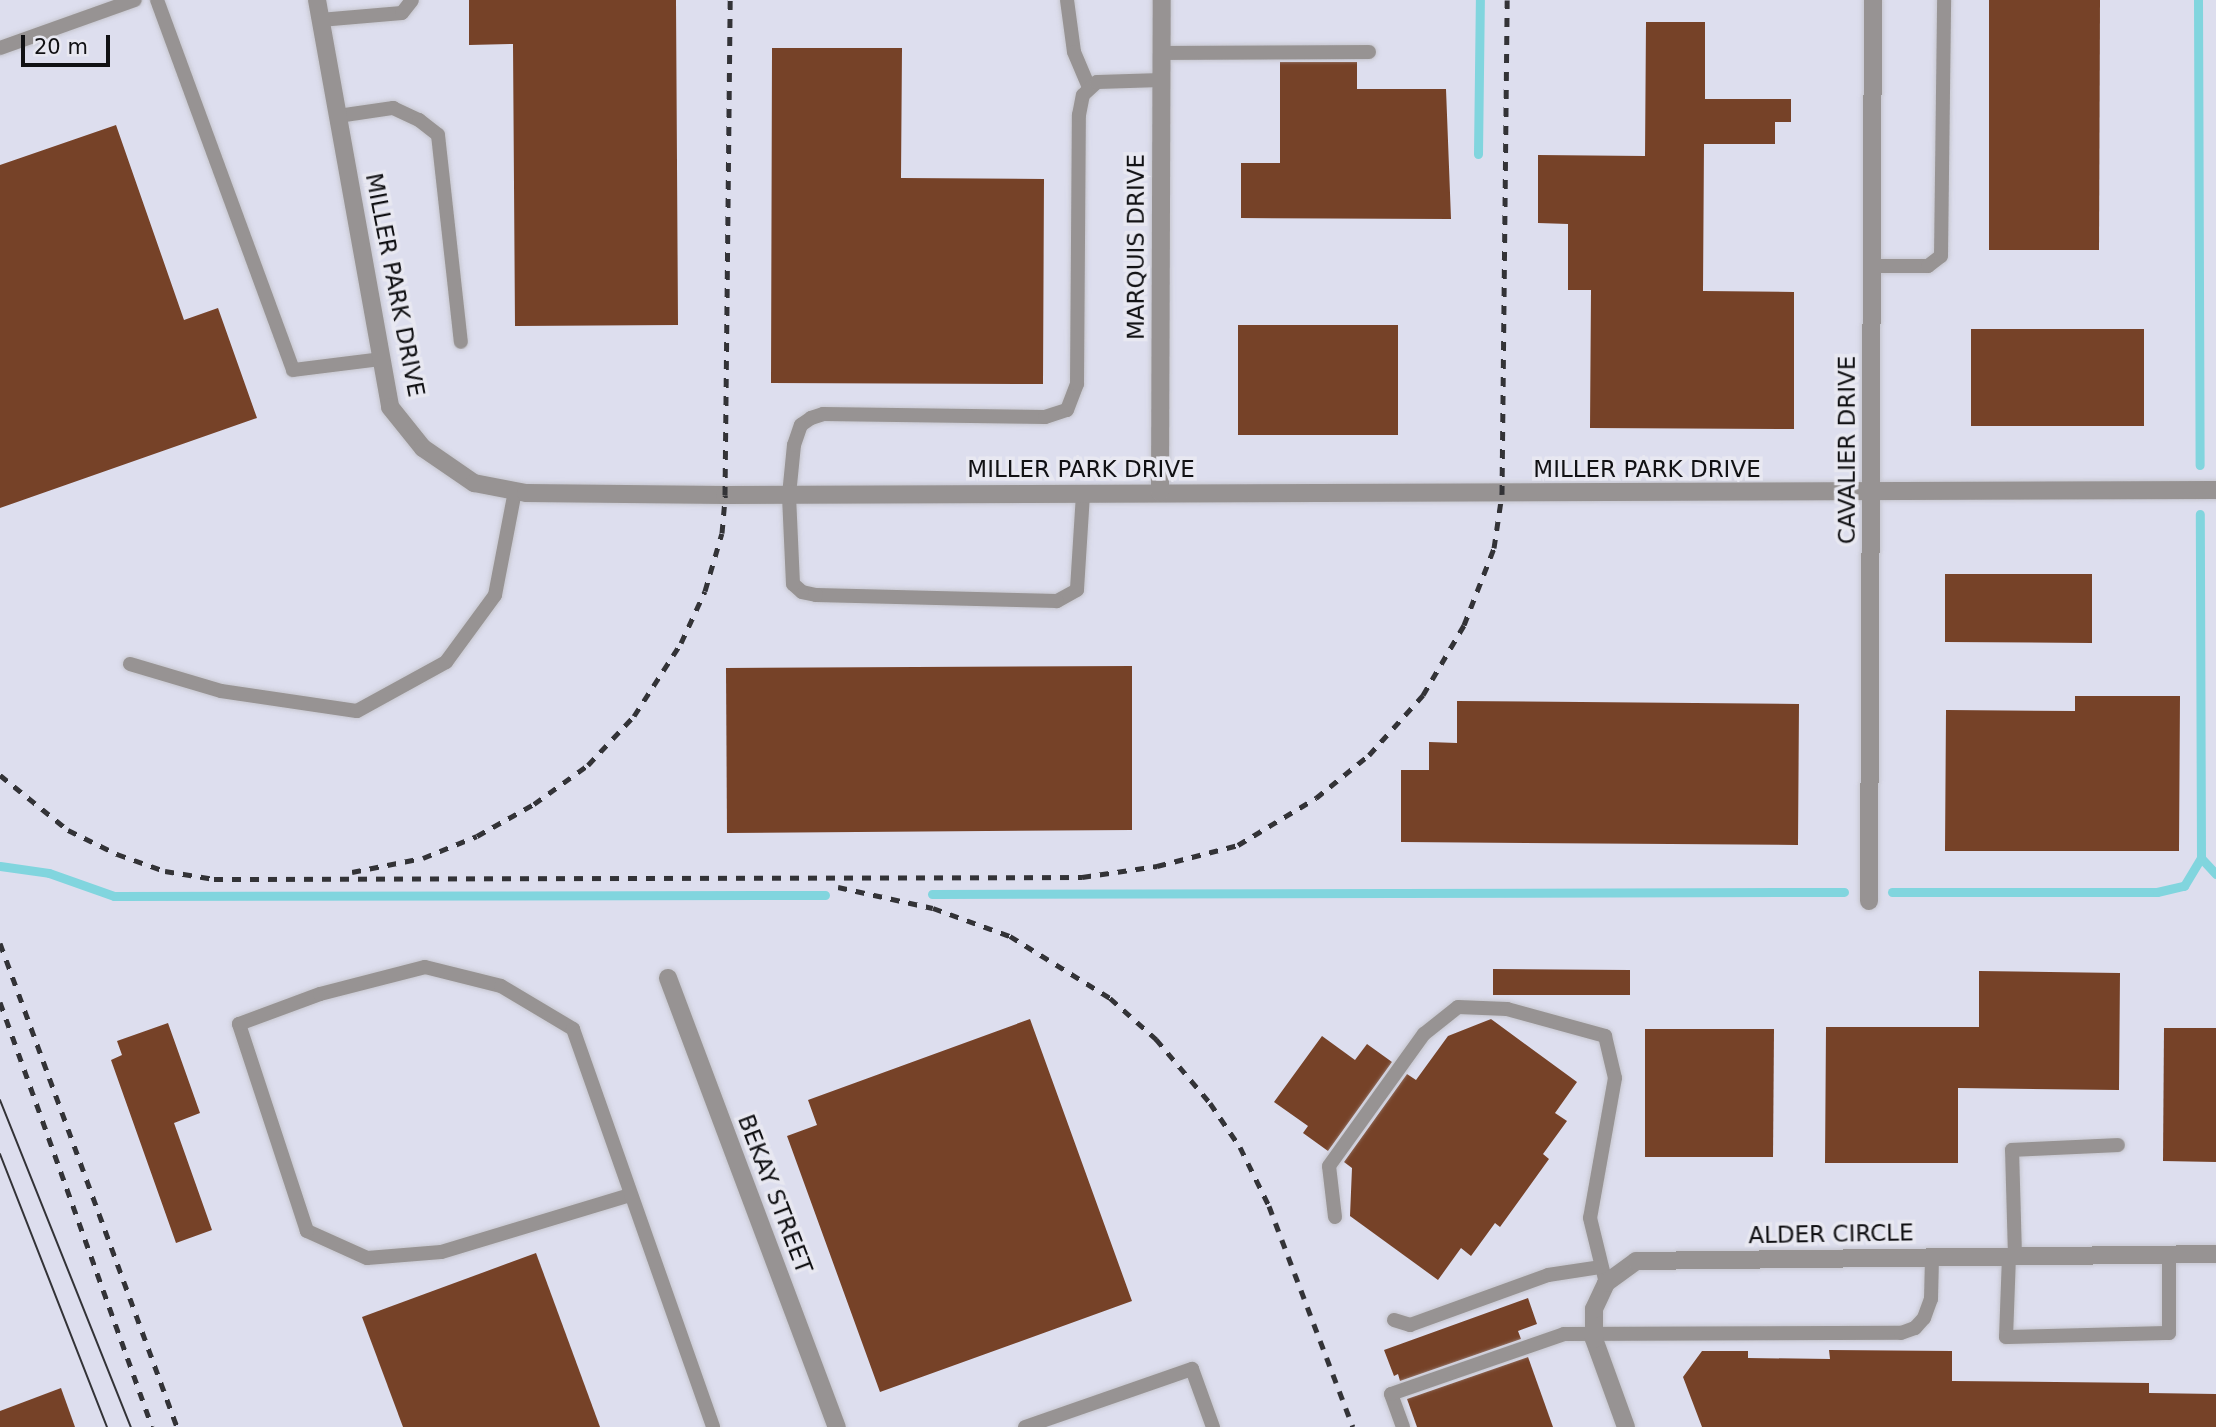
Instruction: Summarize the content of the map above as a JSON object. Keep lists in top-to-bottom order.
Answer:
{
  "streets": {
    "street": [
      "MARQUIS DRIVE",
      "MILLER PARK DRIVE",
      "CAVALIER DRIVE",
      "BEKAY STREET",
      "ALDER CIRCLE"
    ]
  },
  "crossings": [
    ["MARQUIS DRIVE", "MILLER PARK DRIVE"],
    ["MILLER PARK DRIVE", "CAVALIER DRIVE"]
  ],
  "scale_bar": "20 m"
}
